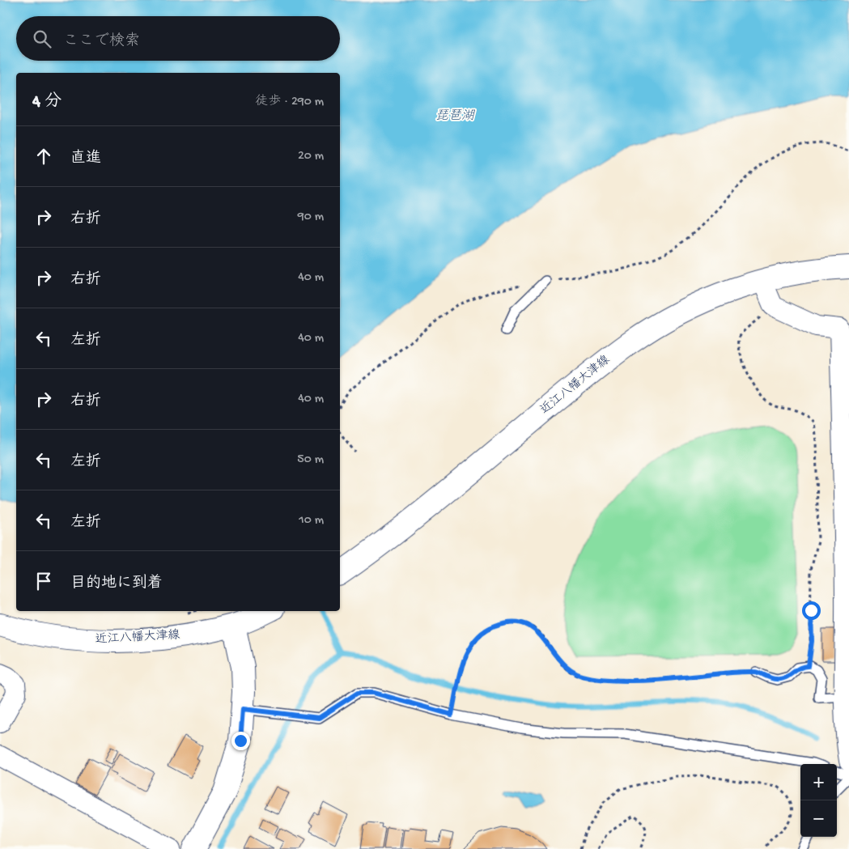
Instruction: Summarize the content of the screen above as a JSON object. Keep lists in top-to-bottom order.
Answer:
{
  "streets": {
    "main road": ["近江八幡大津線"]
  },
  "water": ["琵琶湖"],
  "page": {
    "search": "ここで検索",
    "heading": ["4 分", "徒歩 · 290 m"],
    "list": [
      ["直進", "20 m"],
      ["右折", "90 m"],
      ["右折", "40 m"],
      ["左折", "40 m"],
      ["右折", "40 m"],
      ["左折", "50 m"],
      ["左折", "10 m"],
      "目的地に到着"
    ],
    "map_buttons": ["+", "−"]
  }
}
